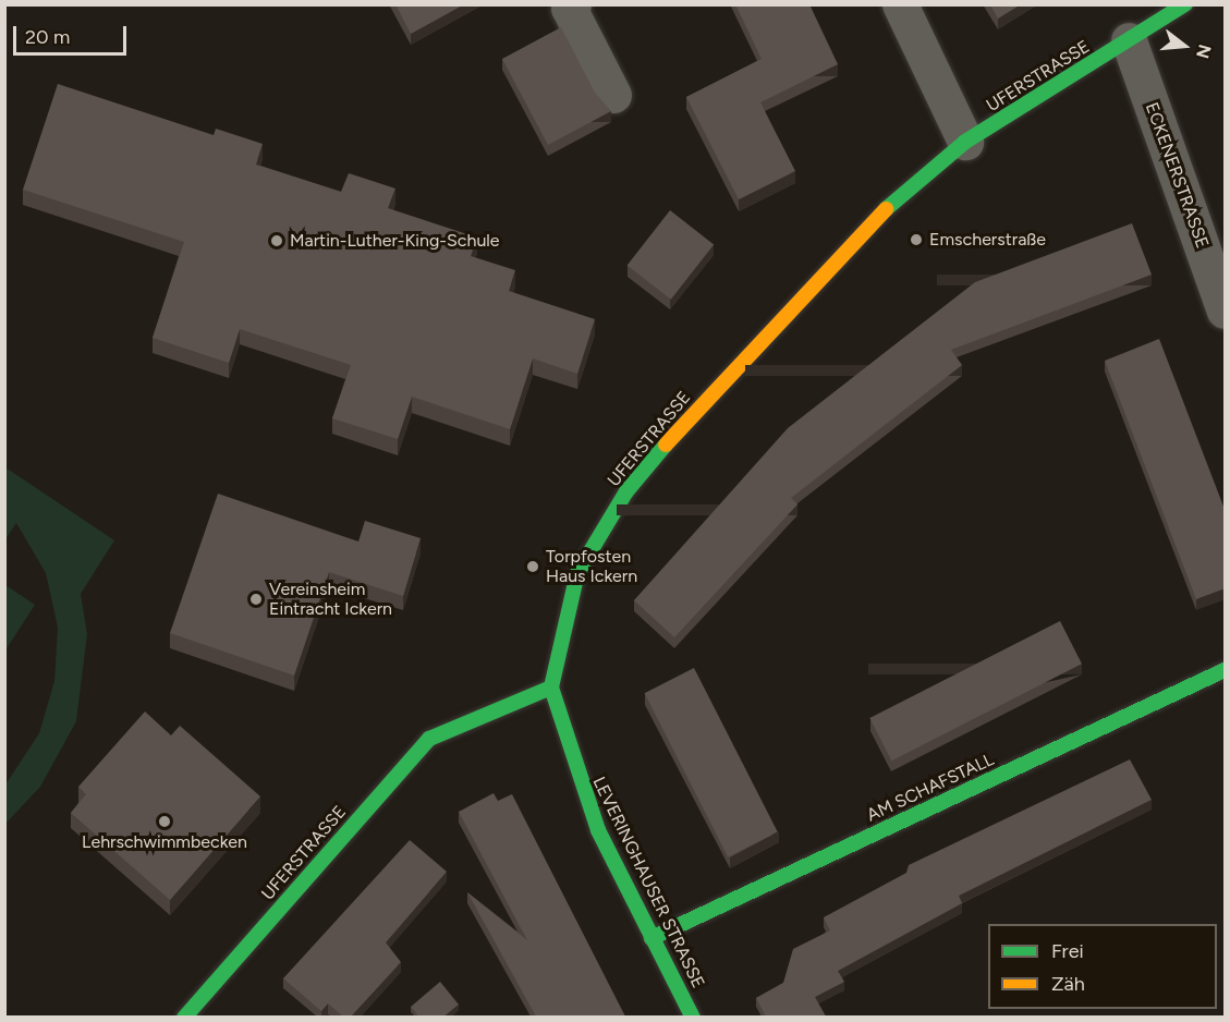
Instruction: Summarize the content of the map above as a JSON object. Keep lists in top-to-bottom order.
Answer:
{
  "streets": {
    "main road": ["UFERSTRASSE", "AM SCHAFSTALL", "LEVERINGHAUSER STRASSE"],
    "street": ["ECKENERSTRASSE"]
  },
  "crossings": [
    ["UFERSTRASSE", "ECKENERSTRASSE"],
    ["UFERSTRASSE", "LEVERINGHAUSER STRASSE"],
    ["AM SCHAFSTALL", "LEVERINGHAUSER STRASSE"]
  ],
  "places": [
    "Emscherstraße",
    "Martin-Luther-King-Schule",
    "Torpfosten Haus Ickern",
    "Vereinsheim Eintracht Ickern",
    "Lehrschwimmbecken"
  ],
  "legend": ["Frei", "Zäh"],
  "scale_bar": "20 m",
  "north": "right"
}
